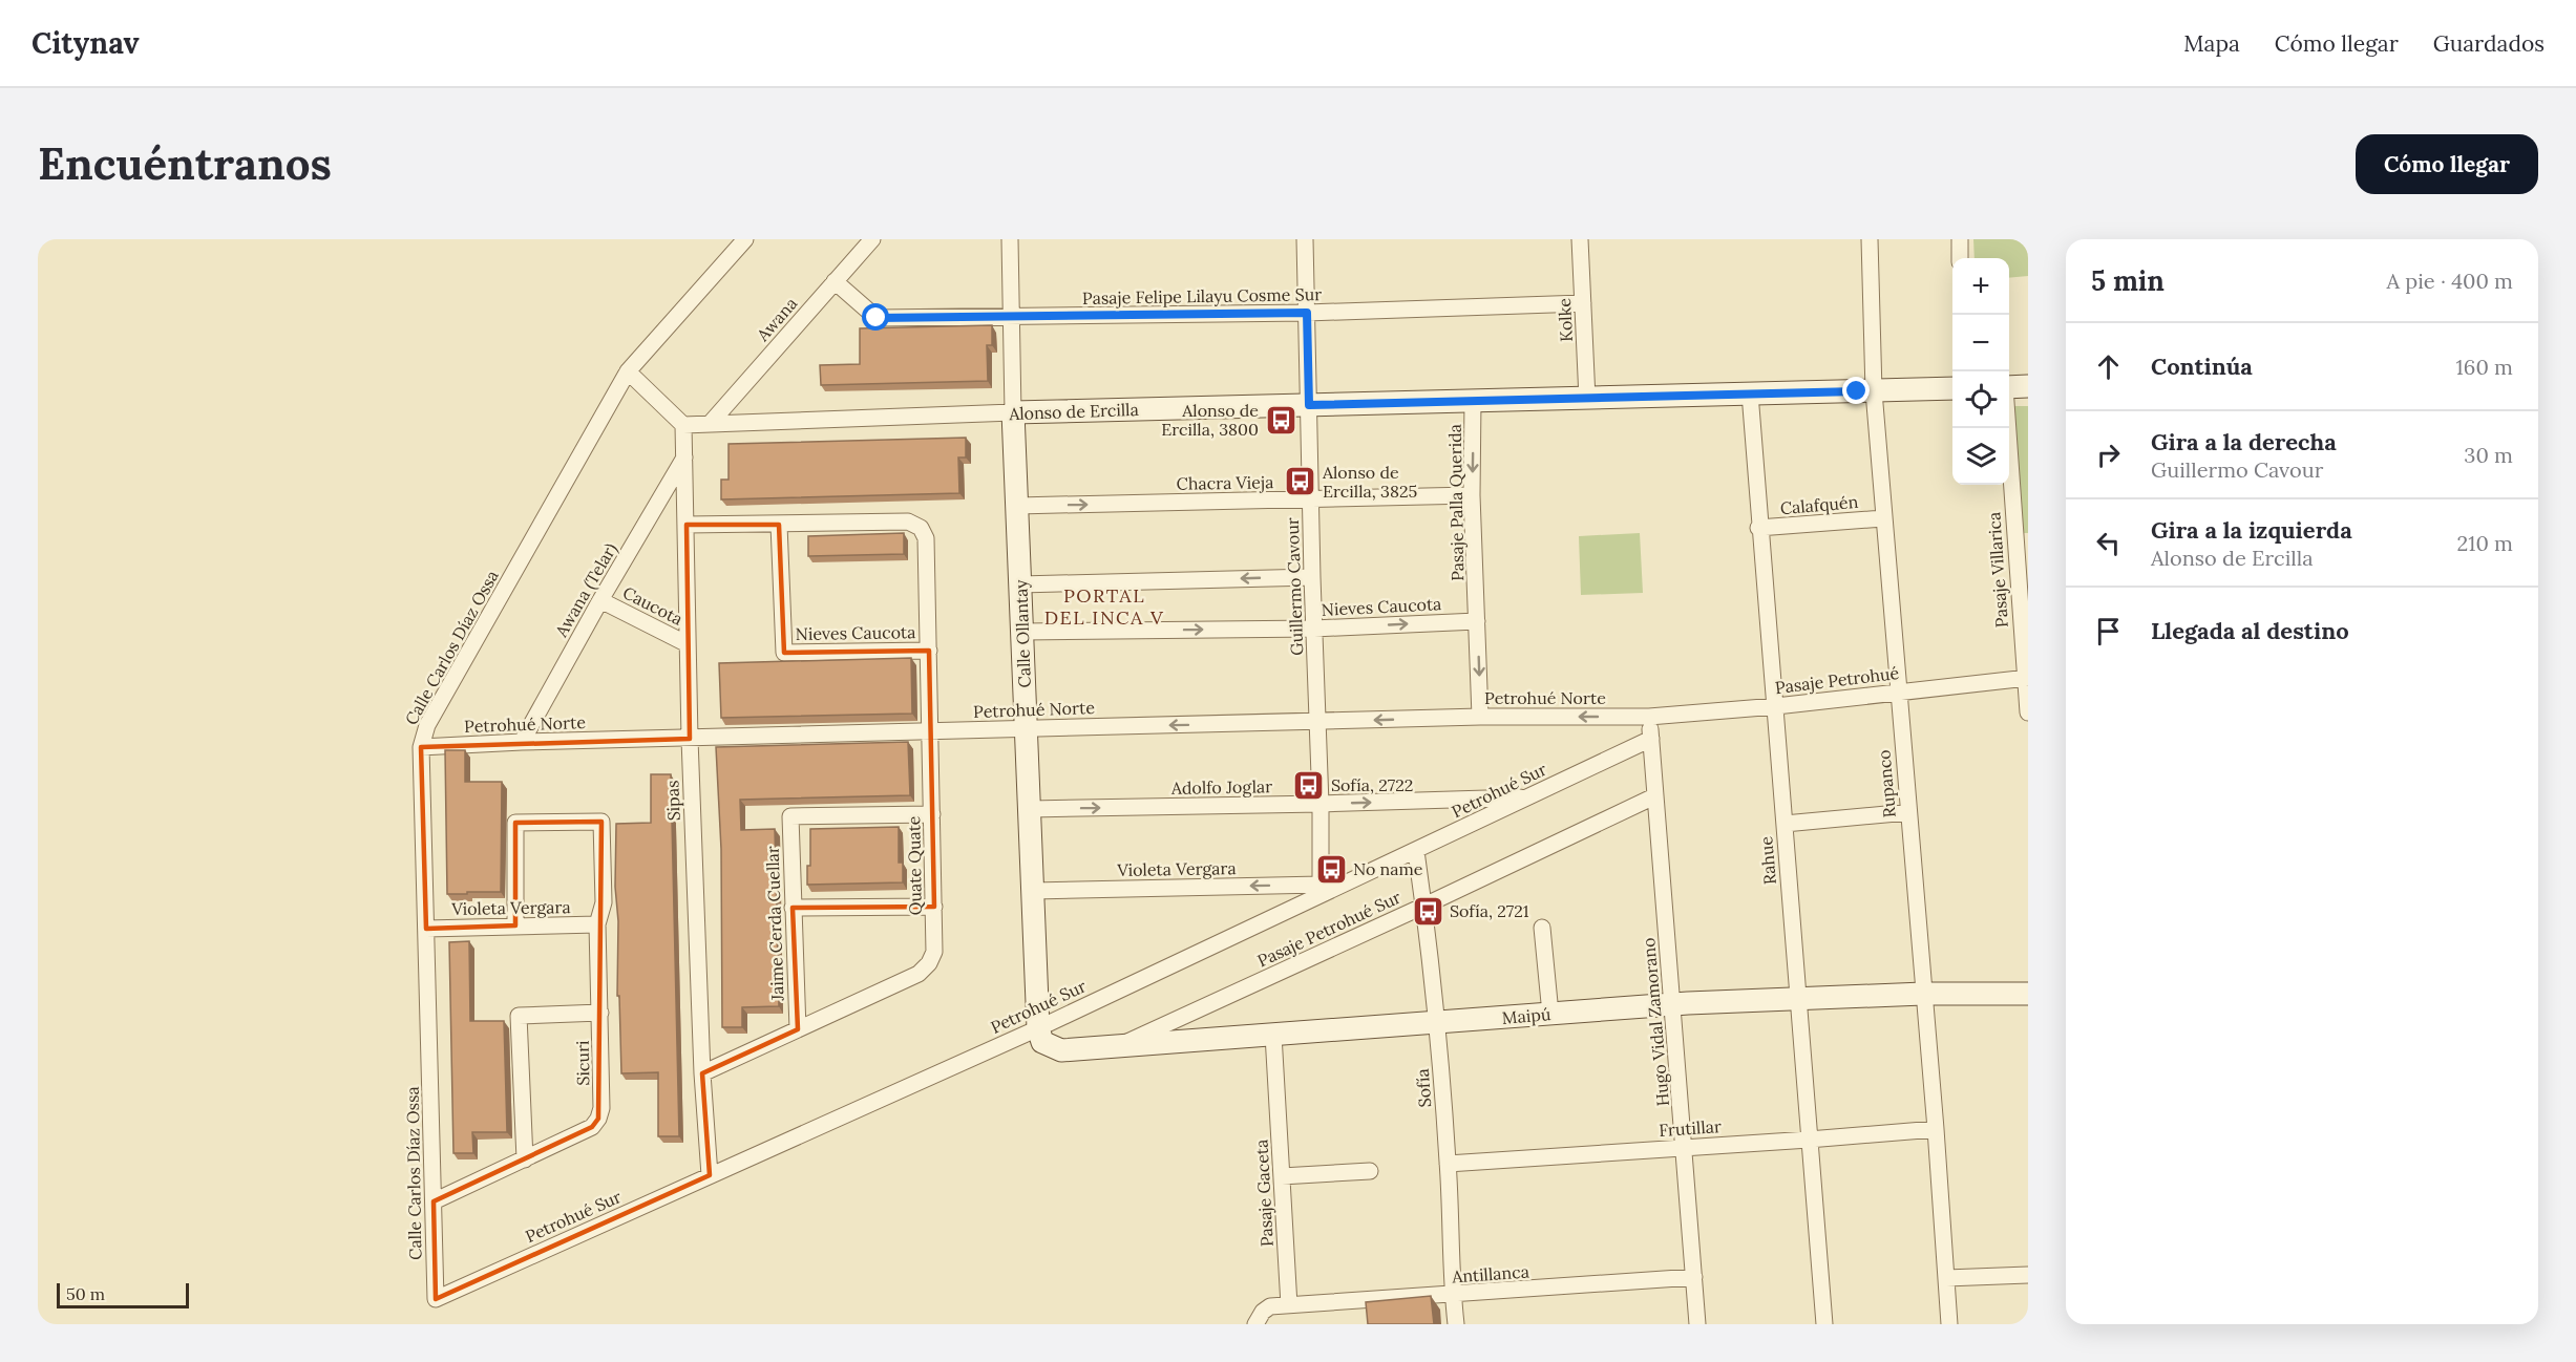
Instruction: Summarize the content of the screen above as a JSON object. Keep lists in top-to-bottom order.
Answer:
{
  "streets": {
    "street": [
      "Pasaje Felipe Lilayu Cosme Sur",
      "Awana",
      "Kolke",
      "Alonso de Ercilla",
      "Chacra Vieja",
      "Pasaje Palla Querida",
      "Calafquén",
      "Pasaje Villarica",
      "Guillermo Cavour",
      "Awana (Telar)",
      "Caucota",
      "Nieves Caucota",
      "Calle Ollantay",
      "Calle Carlos Díaz Ossa",
      "Pasaje Petrohué",
      "Petrohué Norte",
      "Rupanco",
      "Adolfo Joglar",
      "Petrohué Sur",
      "Sipas",
      "Rahue",
      "Quate Quate",
      "Violeta Vergara",
      "Jaime Cerda Cuellar",
      "Pasaje Petrohué Sur",
      "Maipú",
      "Hugo Vidal Zamorano",
      "Sicuri",
      "Sofía",
      "Frutillar",
      "Pasaje Gaceta",
      "Antillanca"
    ]
  },
  "crossings": [
    ["Pasaje Felipe Lilayu Cosme Sur", "Awana"],
    ["Pasaje Felipe Lilayu Cosme Sur", "Kolke"],
    ["Pasaje Felipe Lilayu Cosme Sur", "Guillermo Cavour"],
    ["Pasaje Felipe Lilayu Cosme Sur", "Calle Ollantay"],
    ["Awana", "Alonso de Ercilla"],
    ["Kolke", "Alonso de Ercilla"],
    ["Alonso de Ercilla", "Pasaje Palla Querida"],
    ["Alonso de Ercilla", "Guillermo Cavour"],
    ["Alonso de Ercilla", "Calle Ollantay"],
    ["Alonso de Ercilla", "Rupanco"],
    ["Alonso de Ercilla", "Sipas"],
    ["Alonso de Ercilla", "Rahue"],
    ["Chacra Vieja", "Pasaje Palla Querida"],
    ["Chacra Vieja", "Guillermo Cavour"],
    ["Chacra Vieja", "Calle Ollantay"],
    ["Pasaje Palla Querida", "Nieves Caucota"],
    ["Pasaje Palla Querida", "Petrohué Norte"],
    ["Calafquén", "Rupanco"],
    ["Calafquén", "Rahue"],
    ["Pasaje Villarica", "Pasaje Petrohué"],
    ["Guillermo Cavour", "Nieves Caucota"],
    ["Guillermo Cavour", "Petrohué Norte"],
    ["Guillermo Cavour", "Adolfo Joglar"],
    ["Guillermo Cavour", "Petrohué Sur"],
    ["Guillermo Cavour", "Violeta Vergara"],
    ["Awana (Telar)", "Caucota"],
    ["Awana (Telar)", "Petrohué Norte"],
    ["Awana (Telar)", "Sipas"],
    ["Caucota", "Sipas"],
    ["Nieves Caucota", "Calle Ollantay"],
    ["Nieves Caucota", "Quate Quate"],
    ["Calle Ollantay", "Petrohué Norte"],
    ["Calle Ollantay", "Adolfo Joglar"],
    ["Calle Ollantay", "Petrohué Sur"],
    ["Calle Ollantay", "Violeta Vergara"],
    ["Calle Ollantay", "Maipú"],
    ["Calle Carlos Díaz Ossa", "Petrohué Norte"],
    ["Calle Carlos Díaz Ossa", "Petrohué Sur"],
    ["Calle Carlos Díaz Ossa", "Violeta Vergara"],
    ["Calle Carlos Díaz Ossa", "Sicuri"],
    ["Pasaje Petrohué", "Petrohué Norte"],
    ["Pasaje Petrohué", "Rupanco"],
    ["Pasaje Petrohué", "Rahue"],
    ["Pasaje Petrohué", "Hugo Vidal Zamorano"],
    ["Petrohué Norte", "Sipas"],
    ["Petrohué Norte", "Quate Quate"],
    ["Petrohué Norte", "Hugo Vidal Zamorano"],
    ["Rupanco", "Maipú"],
    ["Rupanco", "Frutillar"],
    ["Adolfo Joglar", "Petrohué Sur"],
    ["Petrohué Sur", "Sipas"],
    ["Petrohué Sur", "Violeta Vergara"],
    ["Petrohué Sur", "Maipú"],
    ["Petrohué Sur", "Hugo Vidal Zamorano"],
    ["Petrohué Sur", "Sofía"],
    ["Sipas", "Quate Quate"],
    ["Rahue", "Maipú"],
    ["Rahue", "Frutillar"],
    ["Quate Quate", "Jaime Cerda Cuellar"],
    ["Violeta Vergara", "Sicuri"],
    ["Pasaje Petrohué Sur", "Maipú"],
    ["Pasaje Petrohué Sur", "Hugo Vidal Zamorano"],
    ["Pasaje Petrohué Sur", "Sofía"],
    ["Maipú", "Hugo Vidal Zamorano"],
    ["Maipú", "Sofía"],
    ["Maipú", "Pasaje Gaceta"],
    ["Hugo Vidal Zamorano", "Frutillar"],
    ["Hugo Vidal Zamorano", "Antillanca"],
    ["Sofía", "Frutillar"],
    ["Sofía", "Antillanca"],
    ["Pasaje Gaceta", "Antillanca"]
  ],
  "one_way": [
    "Chacra Vieja",
    "Pasaje Palla Querida",
    "Petrohué Norte",
    "Adolfo Joglar",
    "Violeta Vergara"
  ],
  "districts": ["PORTAL DEL INCA V"],
  "places": {
    "bus stop": [
      "Alonso de Ercilla, 3800",
      "Alonso de Ercilla, 3825",
      "Sofía, 2722",
      "No name",
      "Sofía, 2721"
    ]
  },
  "scale_bar": "50 m",
  "page": {
    "header": "Citynav",
    "nav": ["Mapa", "Cómo llegar", "Guardados"],
    "buttons": "Cómo llegar",
    "title": "Encuéntranos",
    "heading": ["5 min", "A pie · 400 m"],
    "map_buttons": ["+", "−"],
    "list": [
      ["Continúa", "160 m"],
      ["Gira a la derecha", "Guillermo Cavour", "30 m"],
      ["Gira a la izquierda", "Alonso de Ercilla", "210 m"],
      "Llegada al destino"
    ],
    "scale": "50 m"
  }
}
